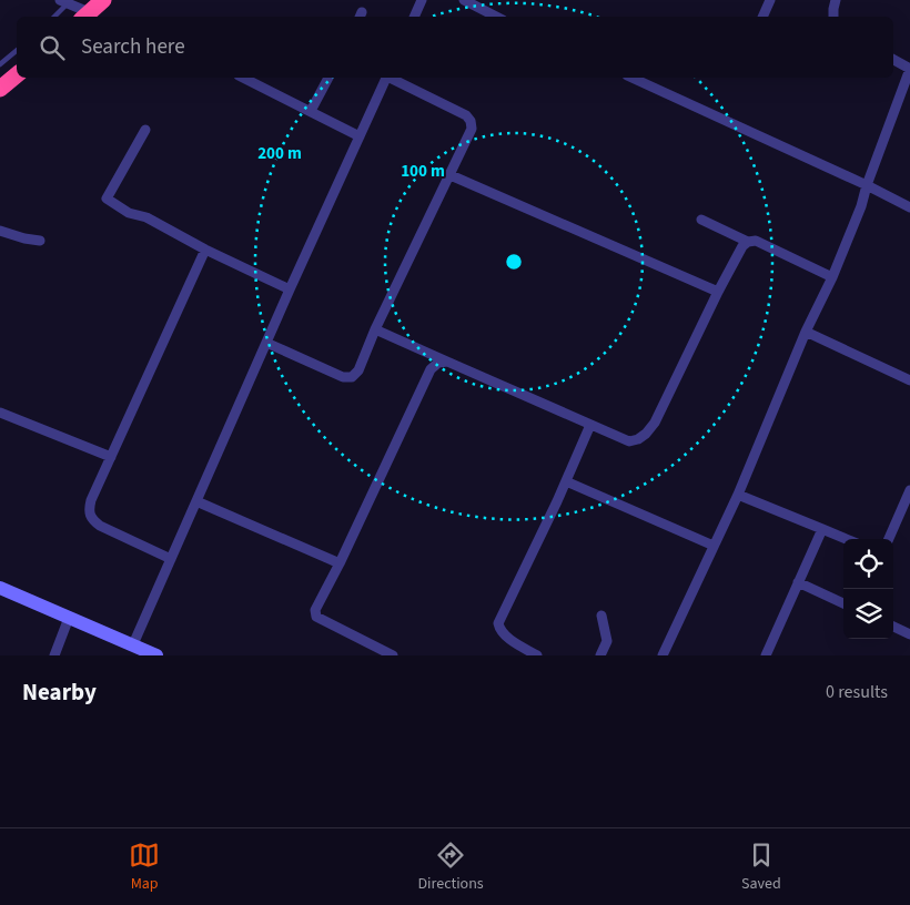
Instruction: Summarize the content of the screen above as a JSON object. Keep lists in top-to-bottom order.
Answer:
{
  "page": {
    "search": "Search here",
    "heading": ["Nearby", "0 results"],
    "nav": ["Map", "Directions", "Saved"]
  },
  "rings": ["200 m", "100 m"]
}
